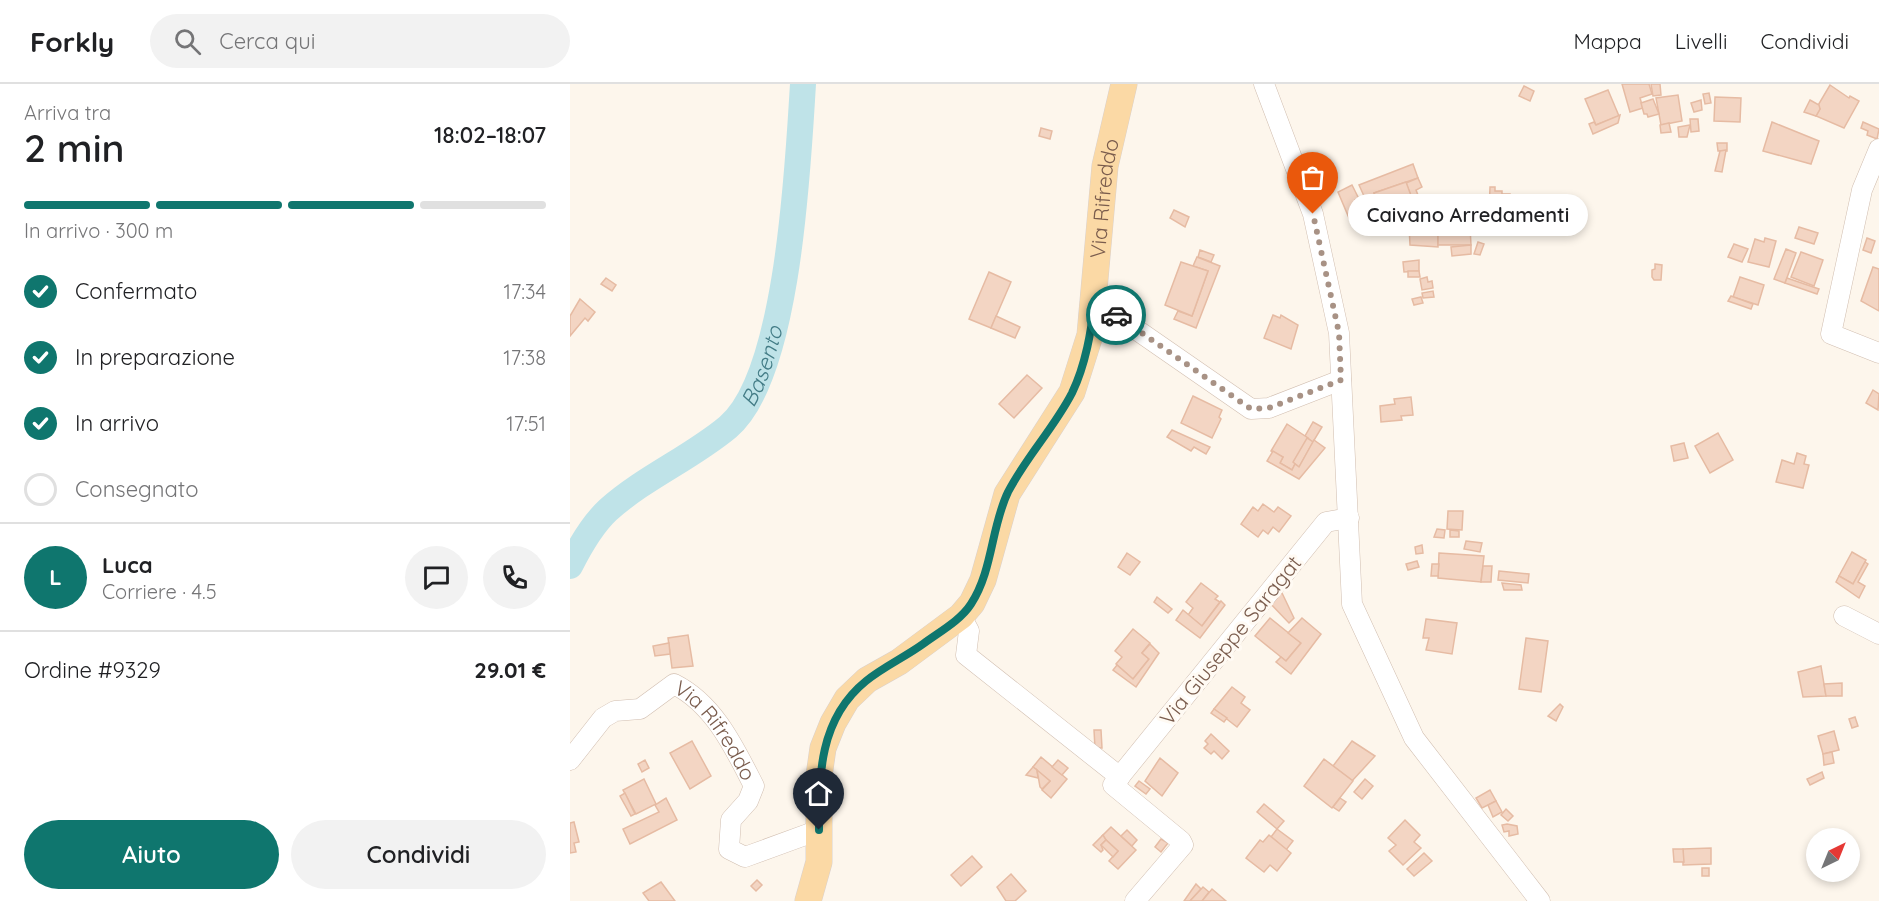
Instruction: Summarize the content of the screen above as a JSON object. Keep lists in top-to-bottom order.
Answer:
{
  "streets": {
    "main road": ["Via Rifreddo"],
    "street": ["Via Giuseppe Saragat"]
  },
  "water": ["Basento"],
  "places": ["Caivano Arredamenti"],
  "north": "top right",
  "page": {
    "header": "Forkly",
    "search": "Cerca qui",
    "nav": ["Mappa", "Livelli", "Condividi"],
    "heading": ["2 min", "Arriva tra", "18:02–18:07"],
    "panel": [
      "Luca",
      "Corriere · 4.5",
      "Ordine #9329",
      "29.01 €"
    ],
    "bar": "In arrivo · 300 m",
    "bubble": "Caivano Arredamenti",
    "list": [
      ["Confermato", "17:34"],
      ["In preparazione", "17:38"],
      ["In arrivo", "17:51"],
      "Consegnato"
    ],
    "round": "L",
    "buttons": ["Aiuto", "Condividi"]
  }
}
